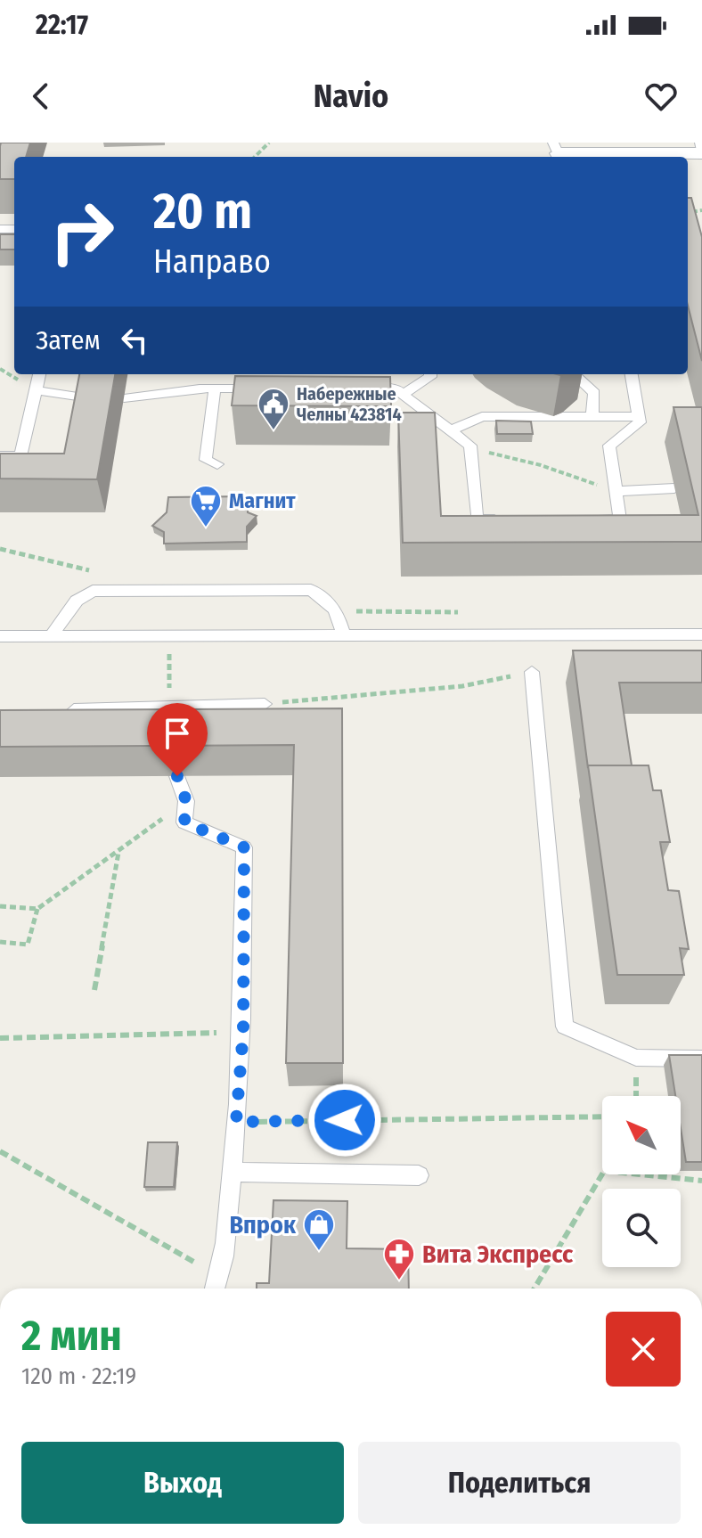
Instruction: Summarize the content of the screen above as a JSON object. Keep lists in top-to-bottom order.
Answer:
{
  "places": {
    "public building": ["Набережные Челны 423814"],
    "supermarket": ["Магнит"],
    "shop": ["Впрок"],
    "pharmacy": ["Вита Экспресс"]
  },
  "north": "top left",
  "page": {
    "status": "22:17",
    "header": "Navio",
    "turn": ["20 m", "Направо"],
    "then": "Затем",
    "heading": ["2 мин", "120 m · 22:19"],
    "buttons": ["Выход", "Поделиться"]
  }
}
